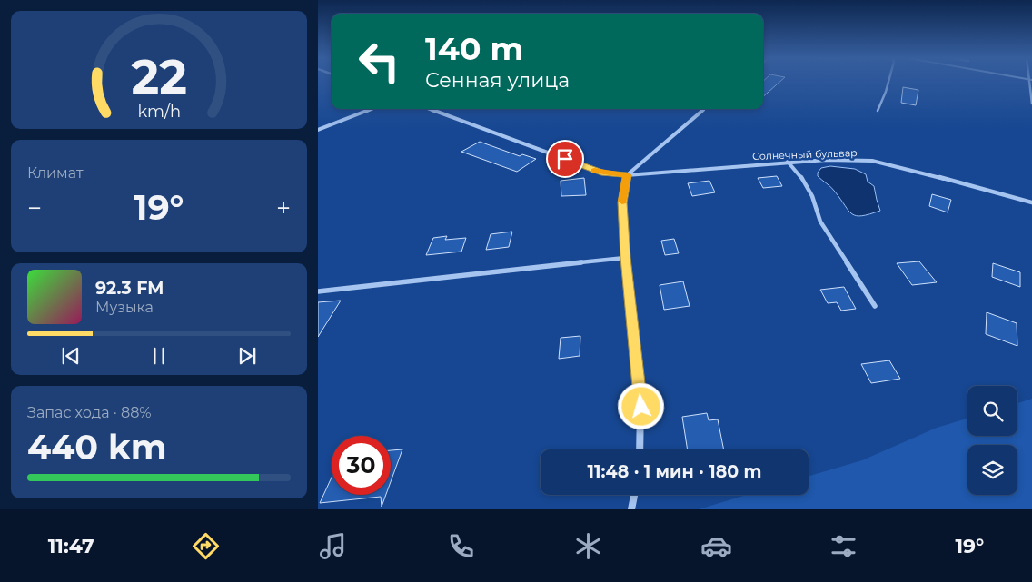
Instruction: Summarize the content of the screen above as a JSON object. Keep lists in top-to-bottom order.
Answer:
{
  "streets": {
    "street": ["Солнечный бульвар"]
  },
  "page": {
    "turn": ["140 m", "Сенная улица"],
    "tile": [
      "Климат",
      ["Запас хода · 88%", "440 km"]
    ],
    "heat": ["−", "19°", "+"],
    "song": ["92.3 FM", "Музыка"],
    "limit": "30",
    "trip": "11:48 · 1 мин · 180 m",
    "tabs": ["11:47", "19°"],
    "gauge": ["22", "km/h"]
  }
}
